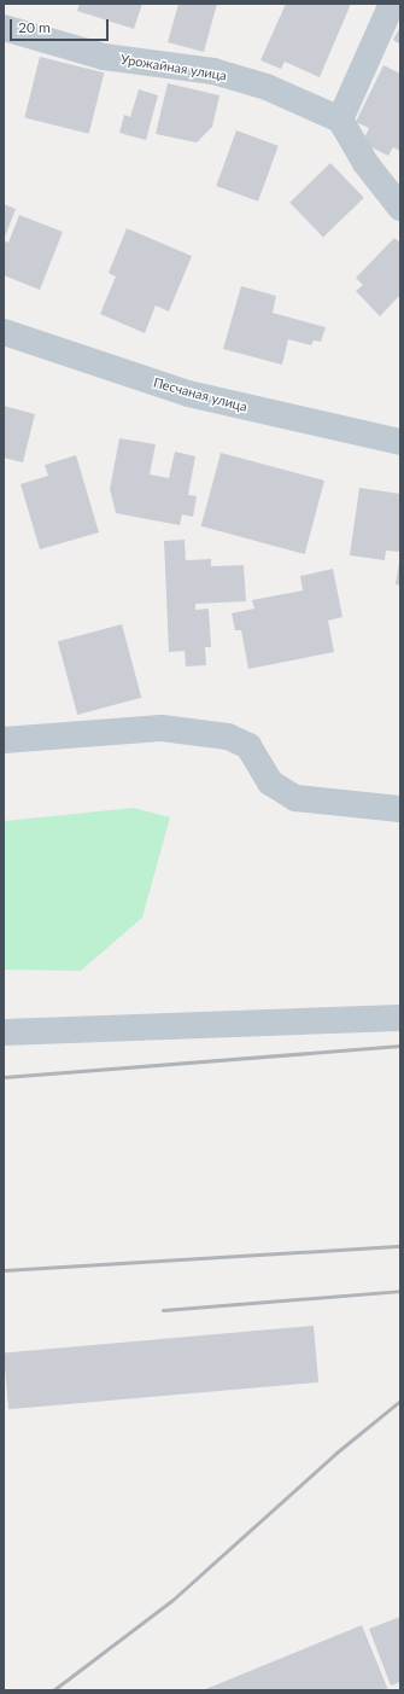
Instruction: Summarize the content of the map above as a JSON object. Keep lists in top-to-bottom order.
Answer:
{
  "streets": {
    "street": ["Урожайная улица", "Песчаная улица"]
  },
  "scale_bar": "20 m"
}
